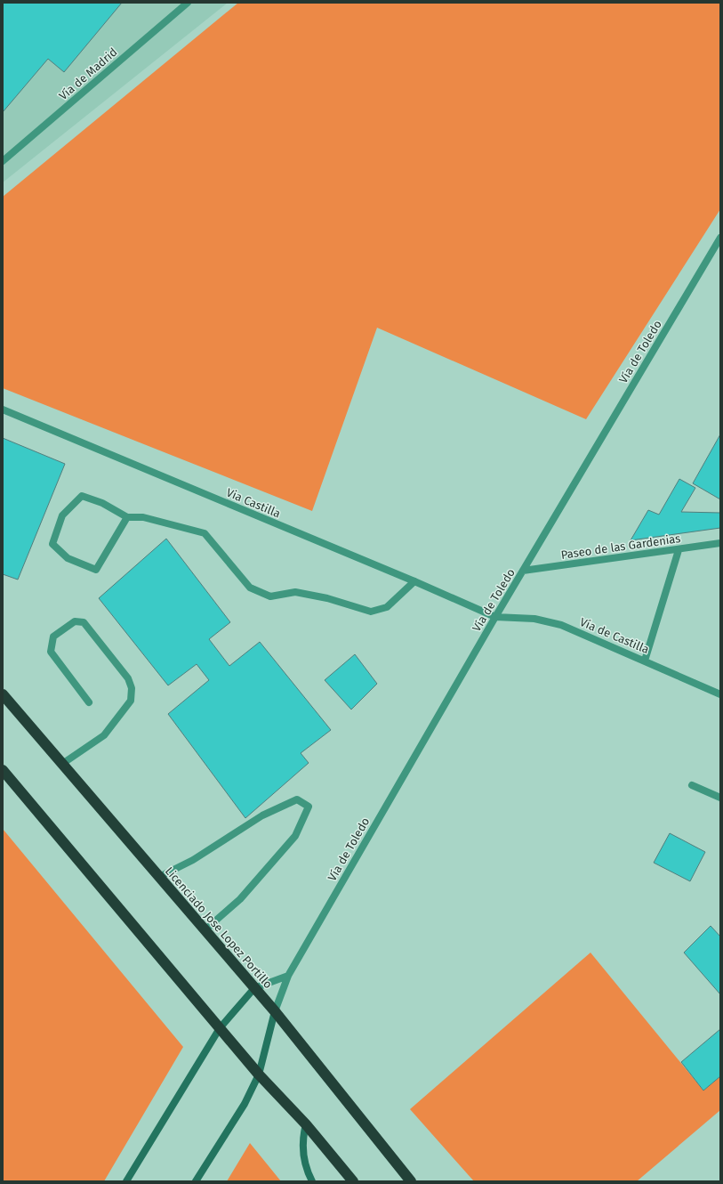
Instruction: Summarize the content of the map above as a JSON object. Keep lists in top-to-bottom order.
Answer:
{
  "streets": {
    "highway": ["Licenciado Jose Lopez Portillo"],
    "street": [
      "Vía de Madrid",
      "Vía de Toledo",
      "Via Castilla",
      "Paseo de las Gardenias",
      "Vía de Castilla"
    ]
  },
  "crossings": [
    ["Vía de Toledo", "Via Castilla"],
    ["Vía de Toledo", "Paseo de las Gardenias"],
    ["Vía de Toledo", "Vía de Castilla"],
    ["Vía de Toledo", "Licenciado Jose Lopez Portillo"],
    ["Via Castilla", "Vía de Castilla"]
  ]
}
